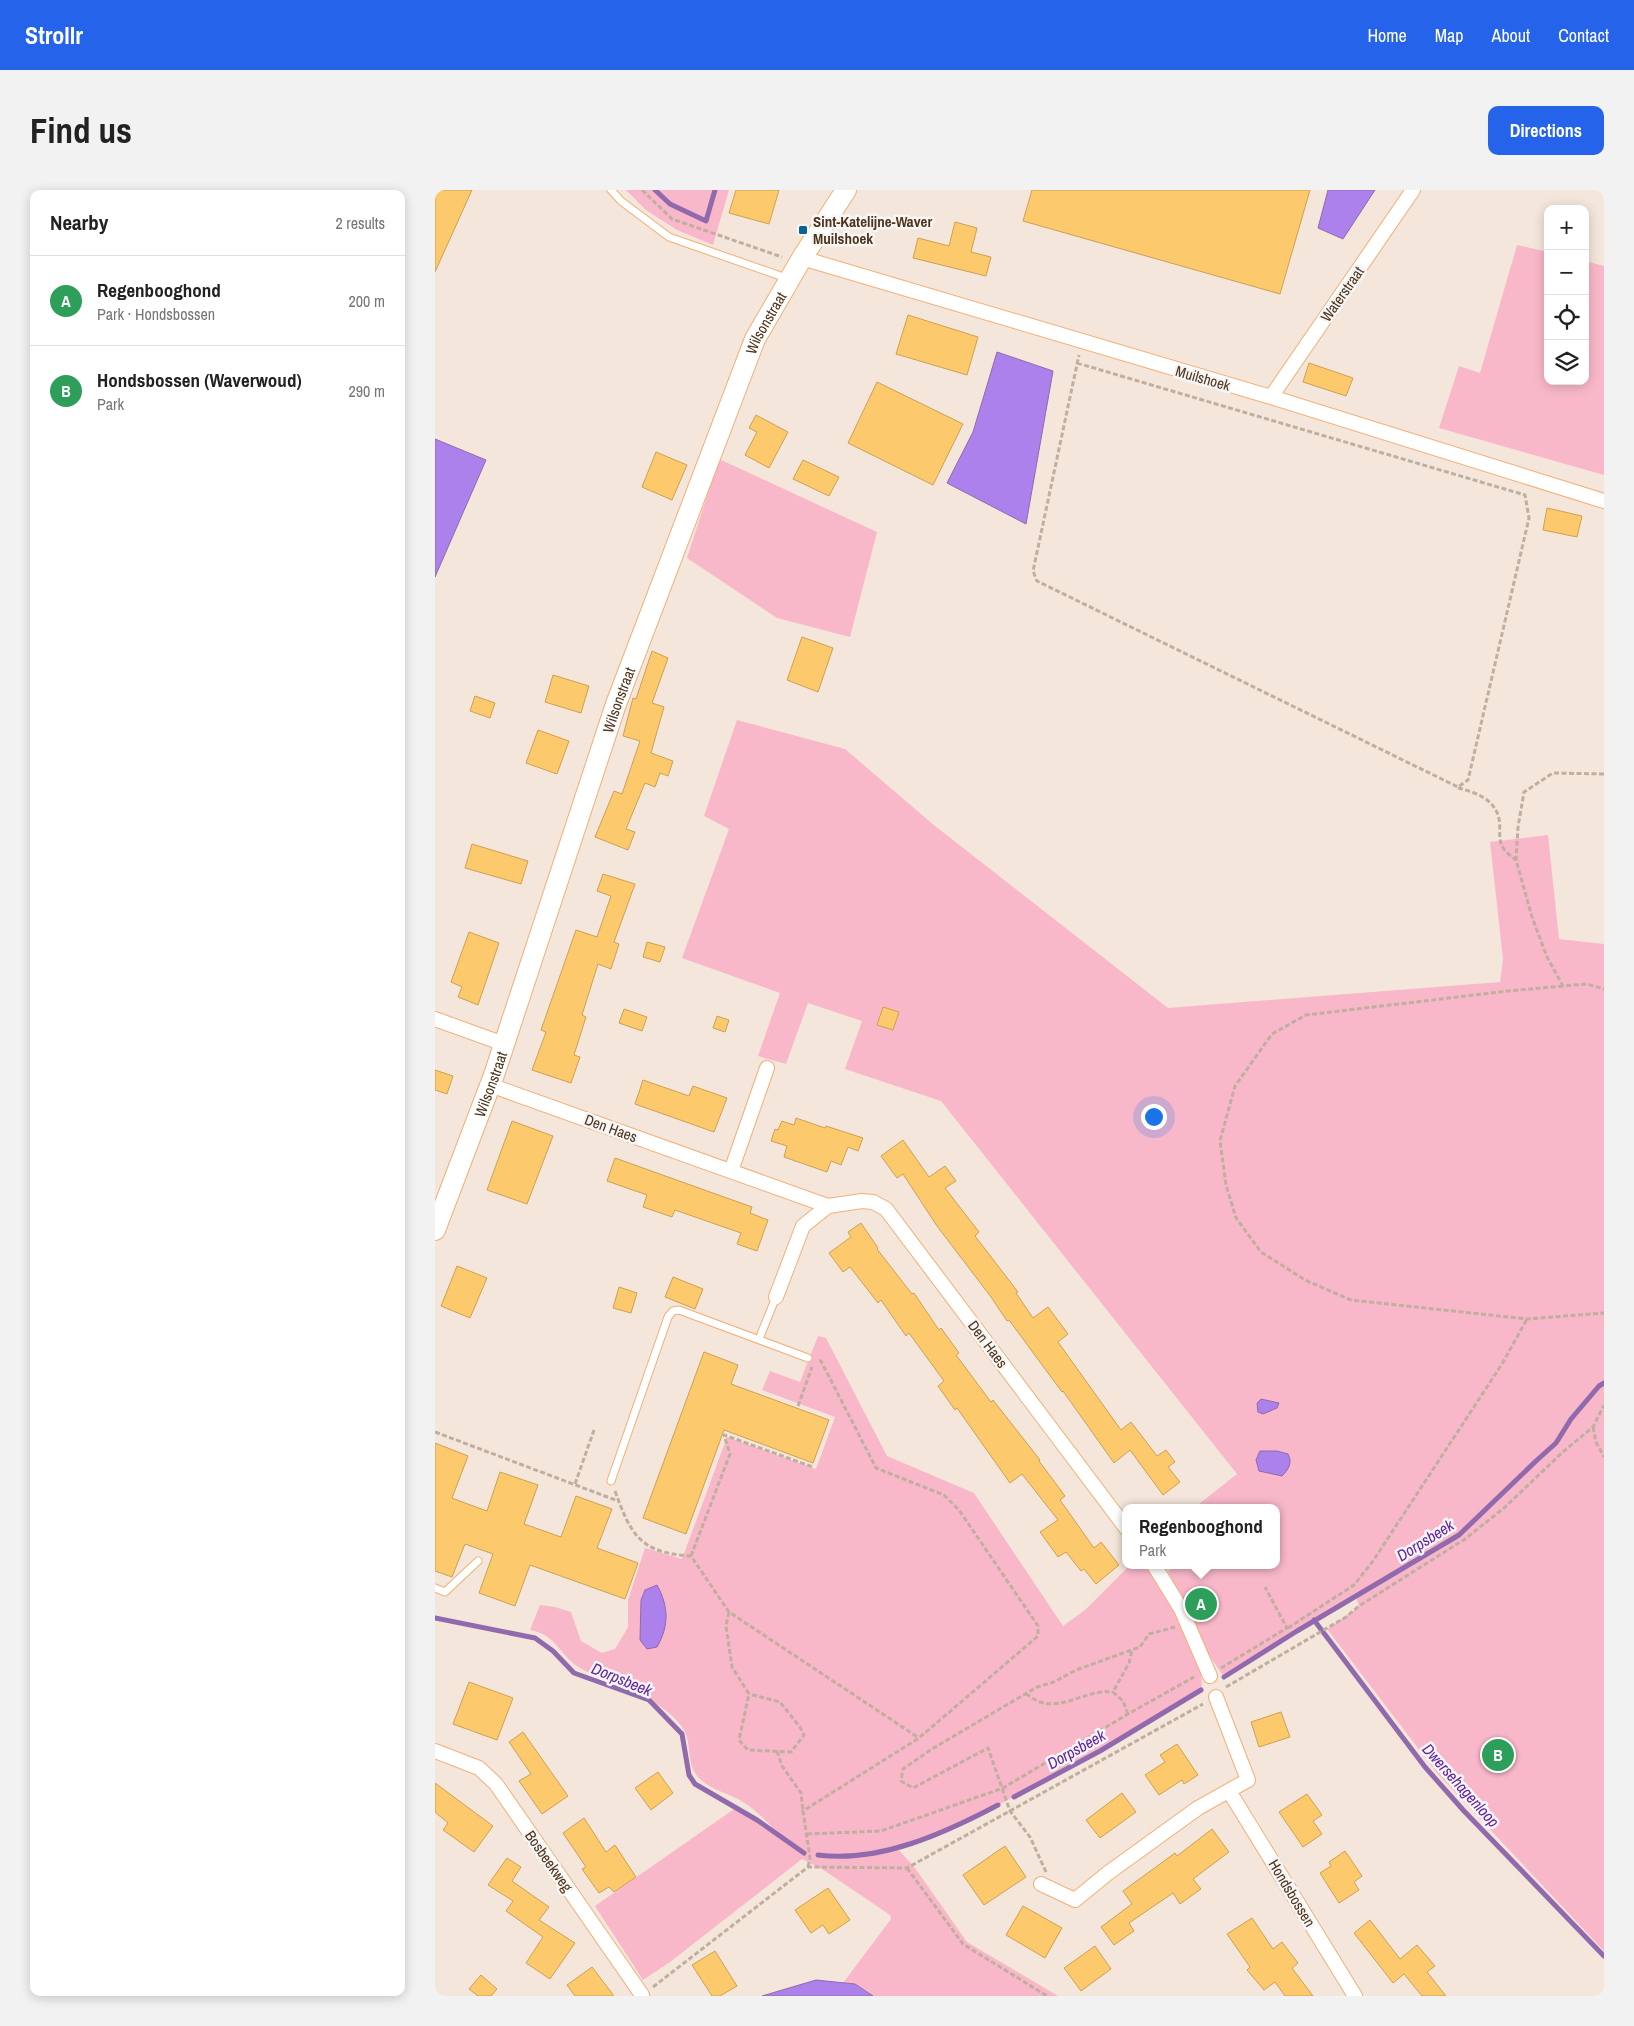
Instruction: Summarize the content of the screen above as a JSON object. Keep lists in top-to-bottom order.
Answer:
{
  "streets": {
    "street": [
      "Waterstraat",
      "Wilsonstraat",
      "Muilshoek",
      "Den Haes",
      "Bosbeekweg",
      "Hondsbossen"
    ]
  },
  "crossings": [
    ["Waterstraat", "Muilshoek"],
    ["Wilsonstraat", "Muilshoek"],
    ["Wilsonstraat", "Den Haes"]
  ],
  "water": ["Dorpsbeek", "Dwersehagenloop"],
  "places": {
    "transit": ["Sint-Katelijne-Waver Muilshoek"]
  },
  "page": {
    "header": "Strollr",
    "nav": [
      "Home",
      "Map",
      "About",
      "Contact"
    ],
    "buttons": "Directions",
    "title": "Find us",
    "heading": ["Nearby", "2 results"],
    "map_buttons": ["+", "−"],
    "list": [
      {
        "mark": "A",
        "name": "Regenbooghond",
        "note": "Park · Hondsbossen",
        "value": "200 m"
      },
      {
        "mark": "B",
        "name": "Hondsbossen (Waverwoud)",
        "note": "Park",
        "value": "290 m"
      }
    ],
    "popup": ["Regenbooghond", "Park"],
    "pins": ["A", "B"]
  }
}
